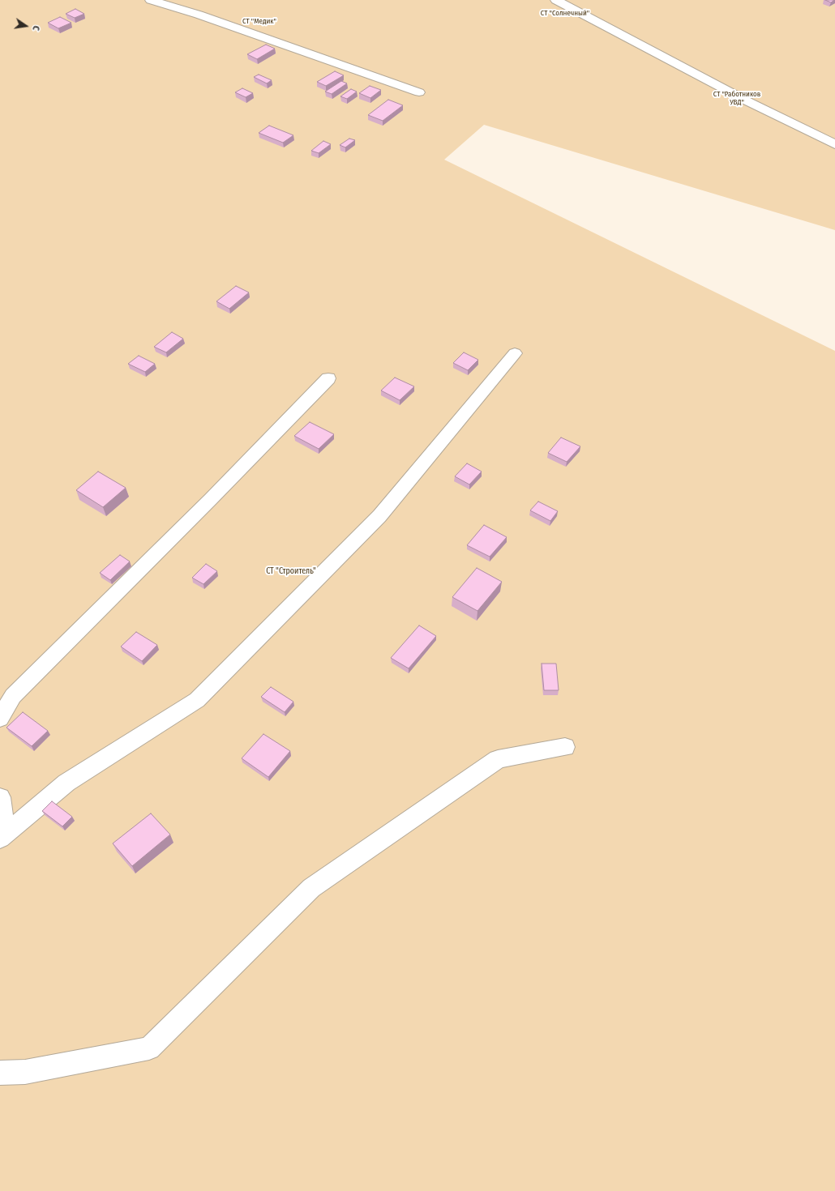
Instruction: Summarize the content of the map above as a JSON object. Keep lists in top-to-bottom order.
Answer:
{
  "parks": [
    "СТ \"Солнечный\"",
    "СТ \"Медик\"",
    "СТ \"Работников УВД\"",
    "СТ \"Строитель\""
  ],
  "north": "right"
}
